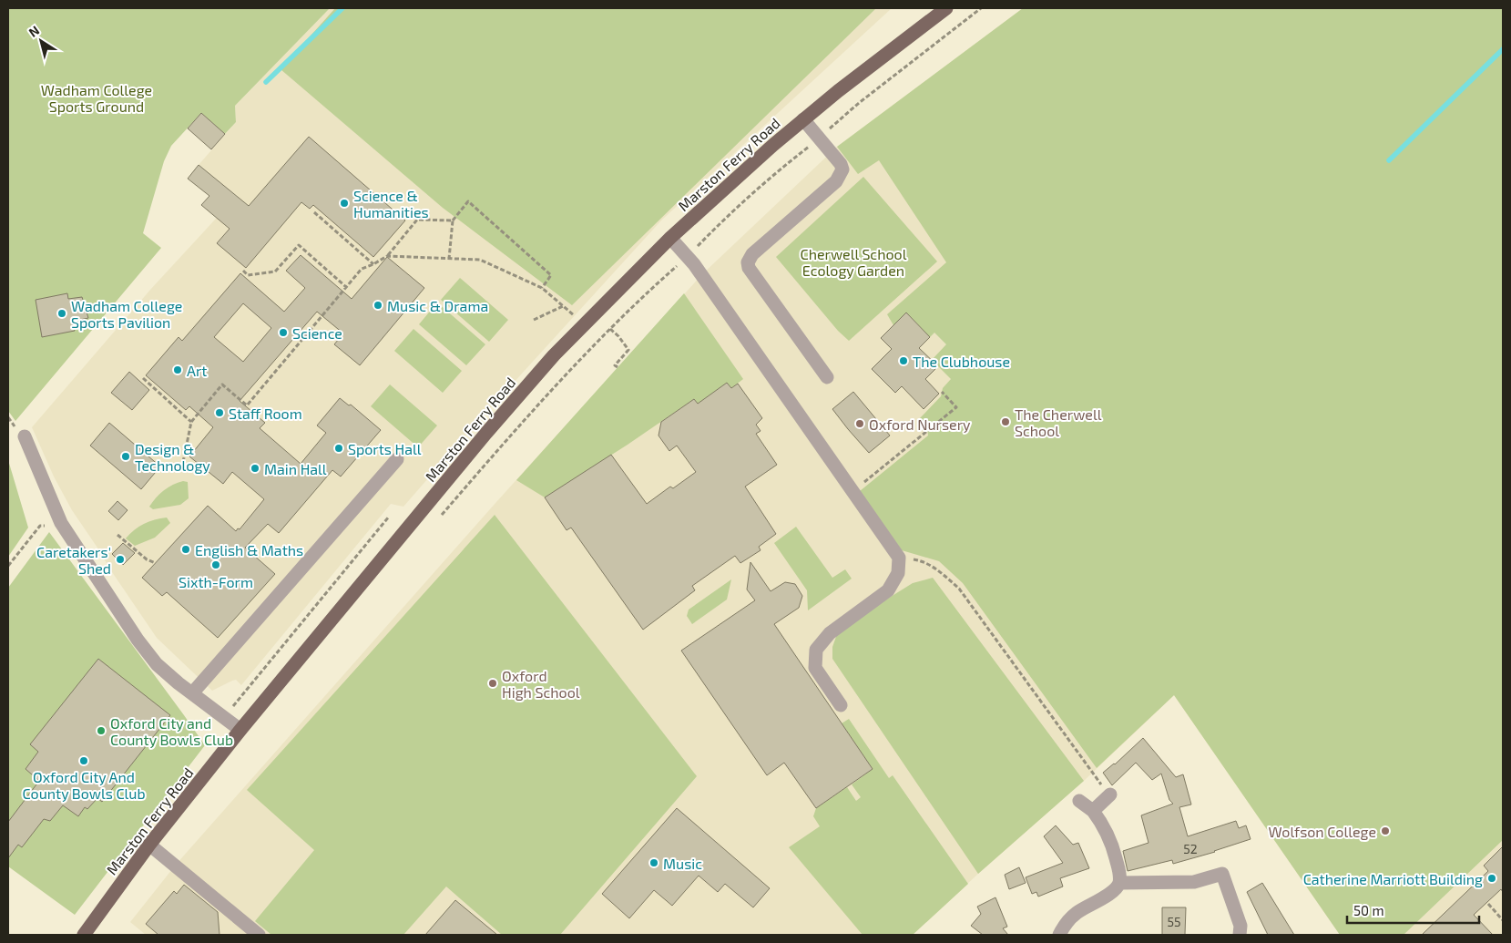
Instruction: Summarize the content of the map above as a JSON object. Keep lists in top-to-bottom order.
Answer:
{
  "streets": {
    "main road": ["Marston Ferry Road"]
  },
  "parks": ["Wadham College Sports Ground", "Cherwell School Ecology Garden"],
  "places": [
    "Science & Humanities",
    "Music & Drama",
    "Wadham College Sports Pavilion",
    "Science",
    "The Clubhouse",
    "Art",
    "Staff Room",
    "The Cherwell School",
    "Oxford Nursery",
    "Sports Hall",
    "Design & Technology",
    "Main Hall",
    "English & Maths",
    "Caretakers' Shed",
    "Sixth-Form",
    "Oxford High School",
    "Oxford City and County Bowls Club",
    "Oxford City And County Bowls Club",
    "Wolfson College",
    "Music",
    "Catherine Marriott Building"
  ],
  "house_numbers": ["52", "55"],
  "scale_bar": "50 m",
  "north": "top left"
}
